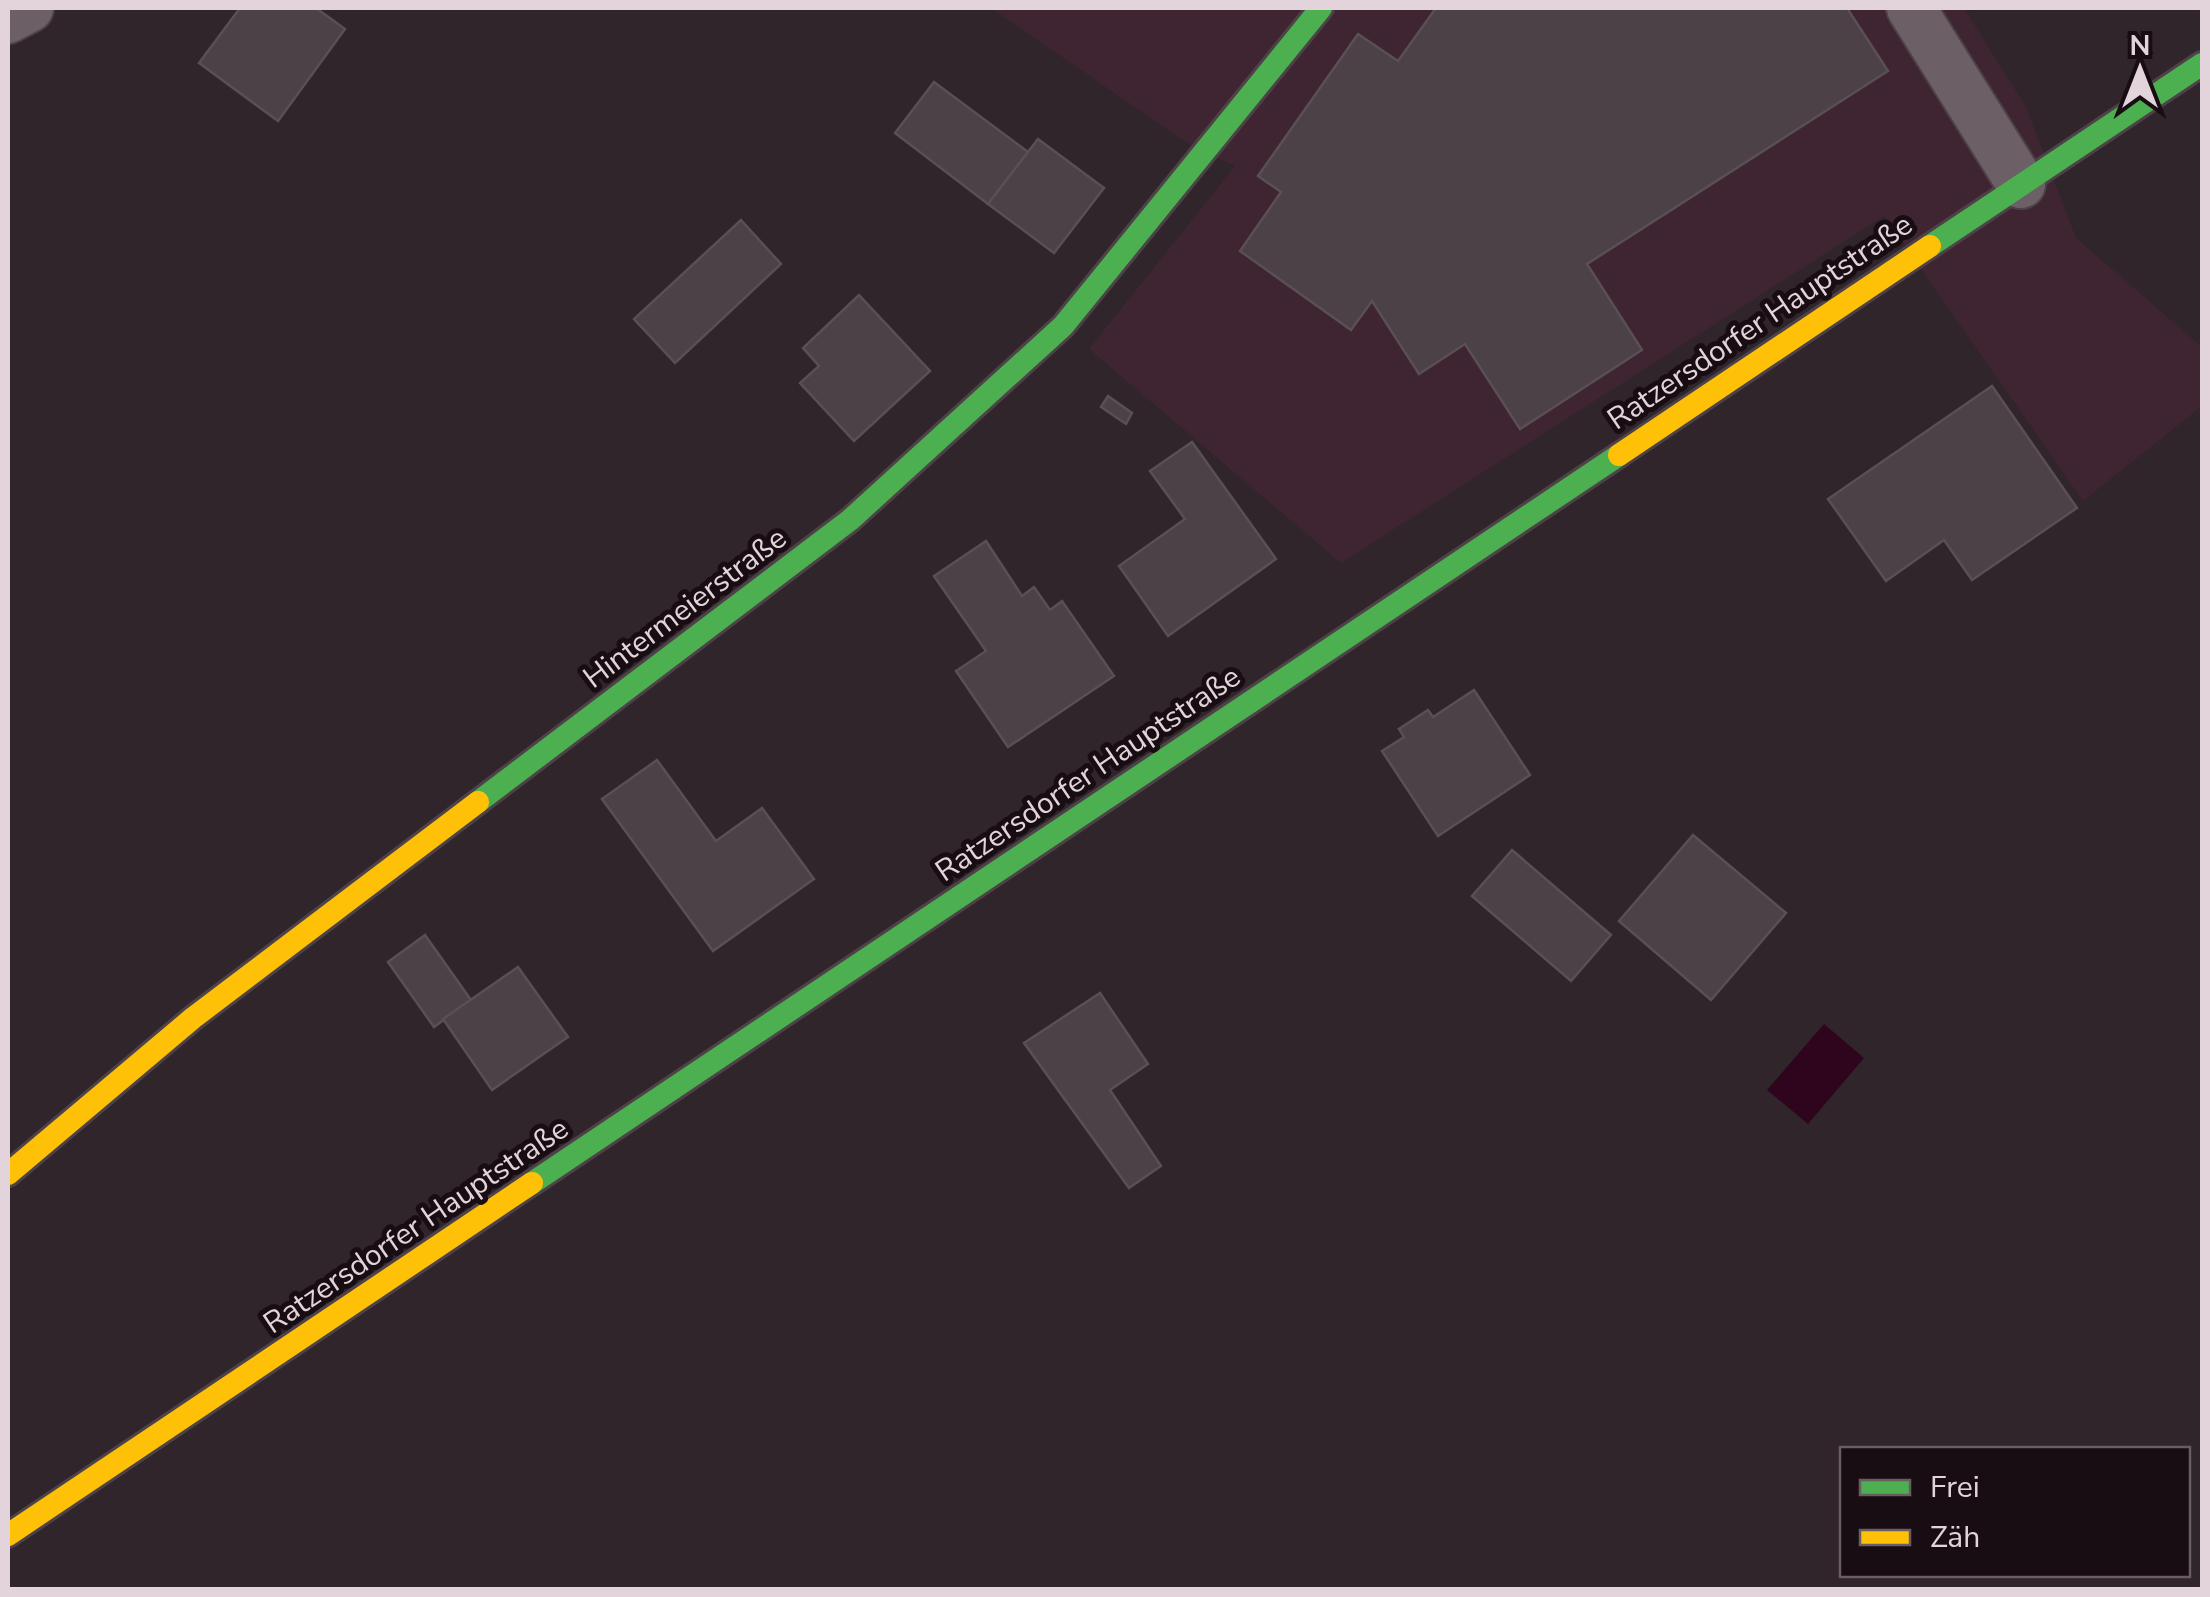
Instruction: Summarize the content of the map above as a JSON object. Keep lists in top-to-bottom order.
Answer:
{
  "streets": {
    "main road": ["Ratzersdorfer Hauptstraße", "Hintermeierstraße"]
  },
  "legend": ["Frei", "Zäh"],
  "north": "top"
}
